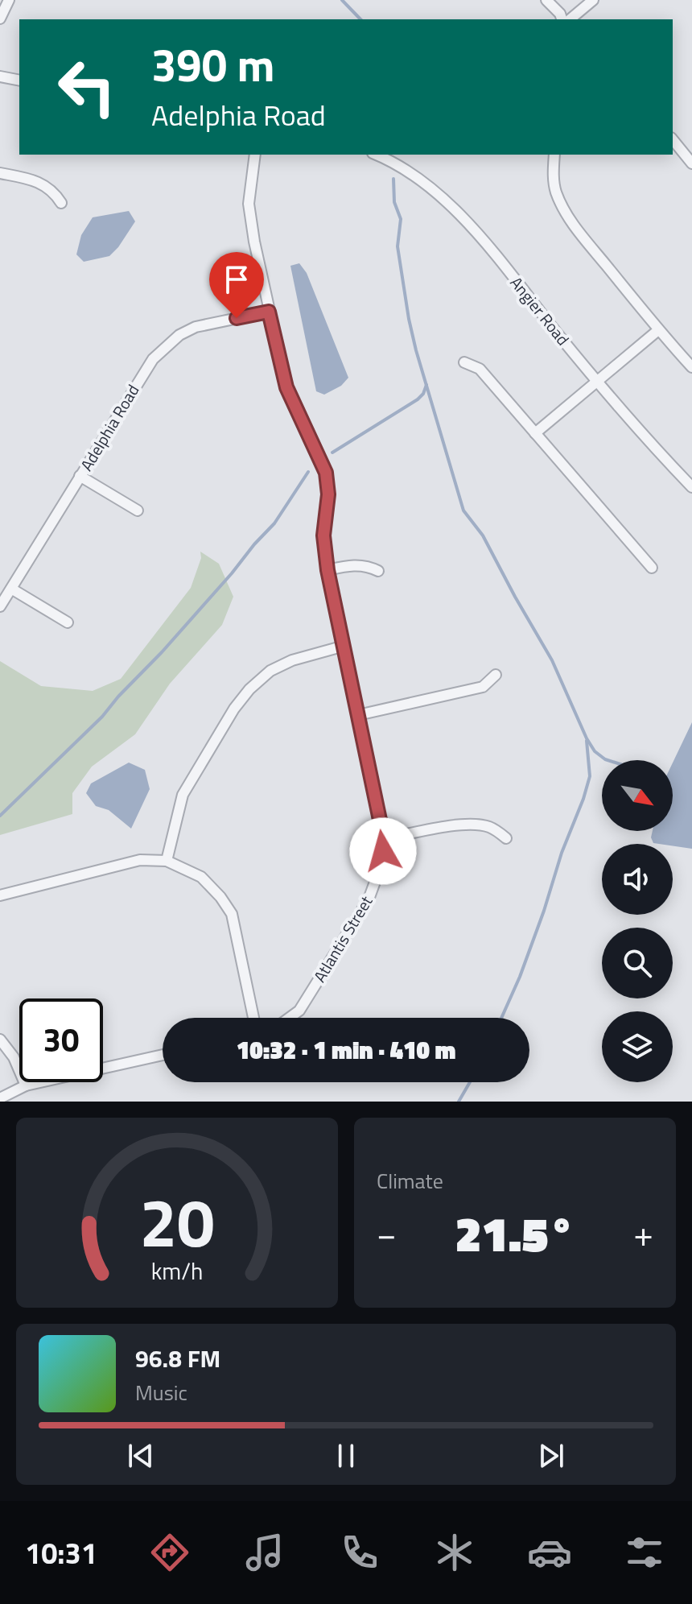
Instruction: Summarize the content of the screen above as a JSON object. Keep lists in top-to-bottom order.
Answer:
{
  "streets": {
    "street": ["Angier Road", "Adelphia Road", "Atlantis Street"]
  },
  "crossings": [
    ["Adelphia Road", "Atlantis Street"]
  ],
  "north": "bottom right",
  "page": {
    "turn": ["390 m", "Adelphia Road"],
    "limit": "30",
    "trip": "10:32 · 1 min · 410 m",
    "tile": "Climate",
    "heat": ["−", "21.5°", "+"],
    "song": ["96.8 FM", "Music"],
    "tabs": "10:31",
    "gauge": ["20", "km/h"]
  }
}
